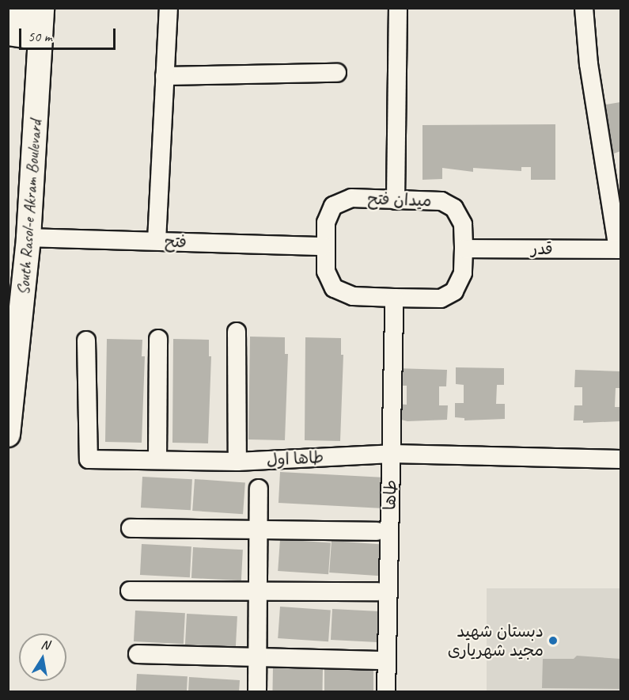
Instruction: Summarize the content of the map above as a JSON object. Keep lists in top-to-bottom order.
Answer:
{
  "streets": {
    "main road": ["South Rasol-e Akram Boulevard"],
    "street": [
      "میدان فتح",
      "فتح",
      "قدر",
      "طاها اول",
      "طاها"
    ]
  },
  "crossings": [
    ["میدان فتح", "فتح"],
    ["میدان فتح", "قدر"],
    ["میدان فتح", "طاها"],
    ["South Rasol-e Akram Boulevard", "فتح"],
    ["فتح", "قدر"],
    ["فتح", "طاها"],
    ["قدر", "طاها"],
    ["طاها اول", "طاها"]
  ],
  "places": ["دبستان شهید مجید شهریاری"],
  "scale_bar": "50 m",
  "north": "top"
}
